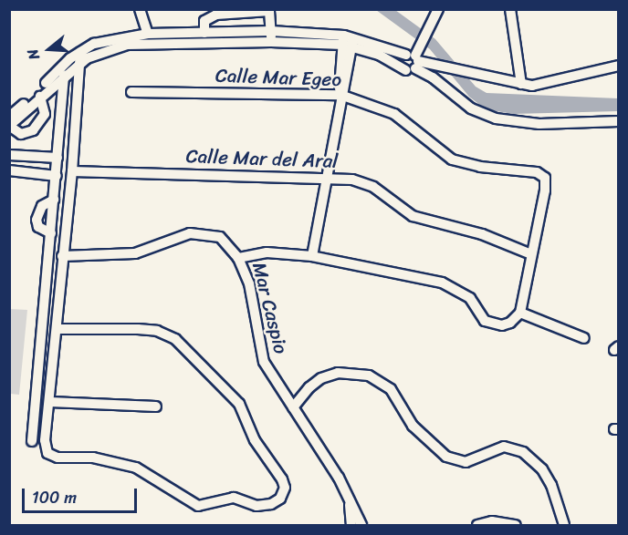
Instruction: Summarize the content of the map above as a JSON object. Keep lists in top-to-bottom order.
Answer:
{
  "streets": {
    "street": ["Calle Mar Egeo", "Calle Mar del Aral", "Mar Caspio"]
  },
  "crossings": [
    ["Calle Mar Egeo", "Calle Mar del Aral"]
  ],
  "scale_bar": "100 m",
  "north": "left"
}
